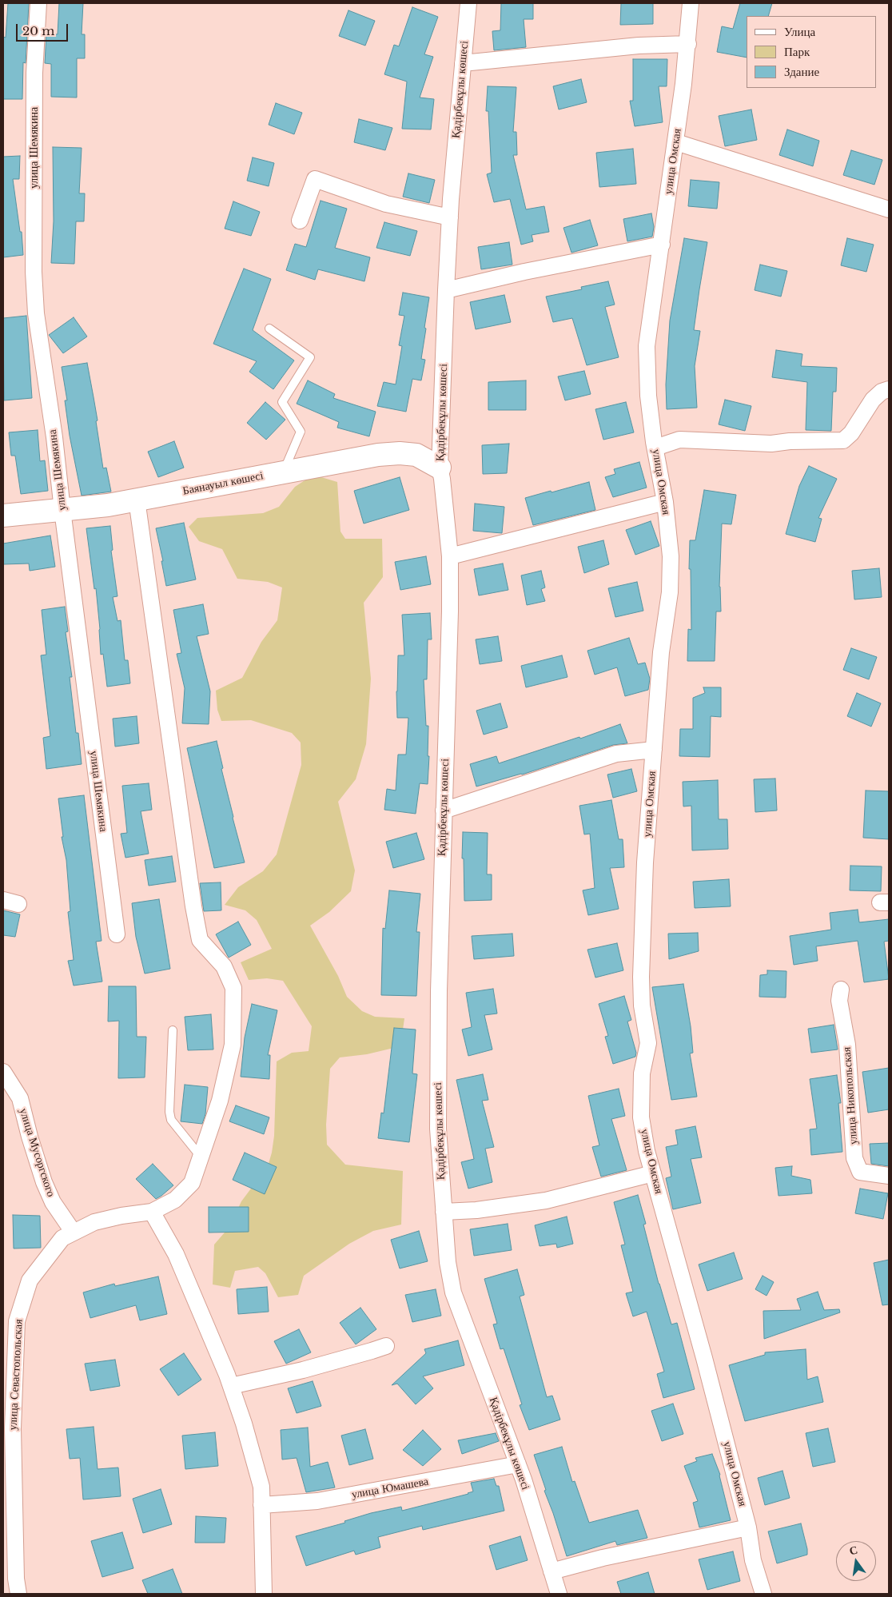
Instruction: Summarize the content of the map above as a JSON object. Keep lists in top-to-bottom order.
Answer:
{
  "streets": {
    "street": [
      "Қадірбекұлы көшесі",
      "улица Шемякина",
      "улица Омская",
      "Баянауыл көшесі",
      "улица Никопольская",
      "улица Мусоргского",
      "улица Севастопольская",
      "улица Юмашева"
    ]
  },
  "crossings": [
    ["Қадірбекұлы көшесі", "Баянауыл көшесі"],
    ["Қадірбекұлы көшесі", "улица Юмашева"],
    ["улица Шемякина", "Баянауыл көшесі"],
    ["Баянауыл көшесі", "улица Севастопольская"],
    ["улица Мусоргского", "улица Севастопольская"]
  ],
  "legend": ["Улица", "Парк", "Здание"],
  "scale_bar": "20 m",
  "north": "top"
}
